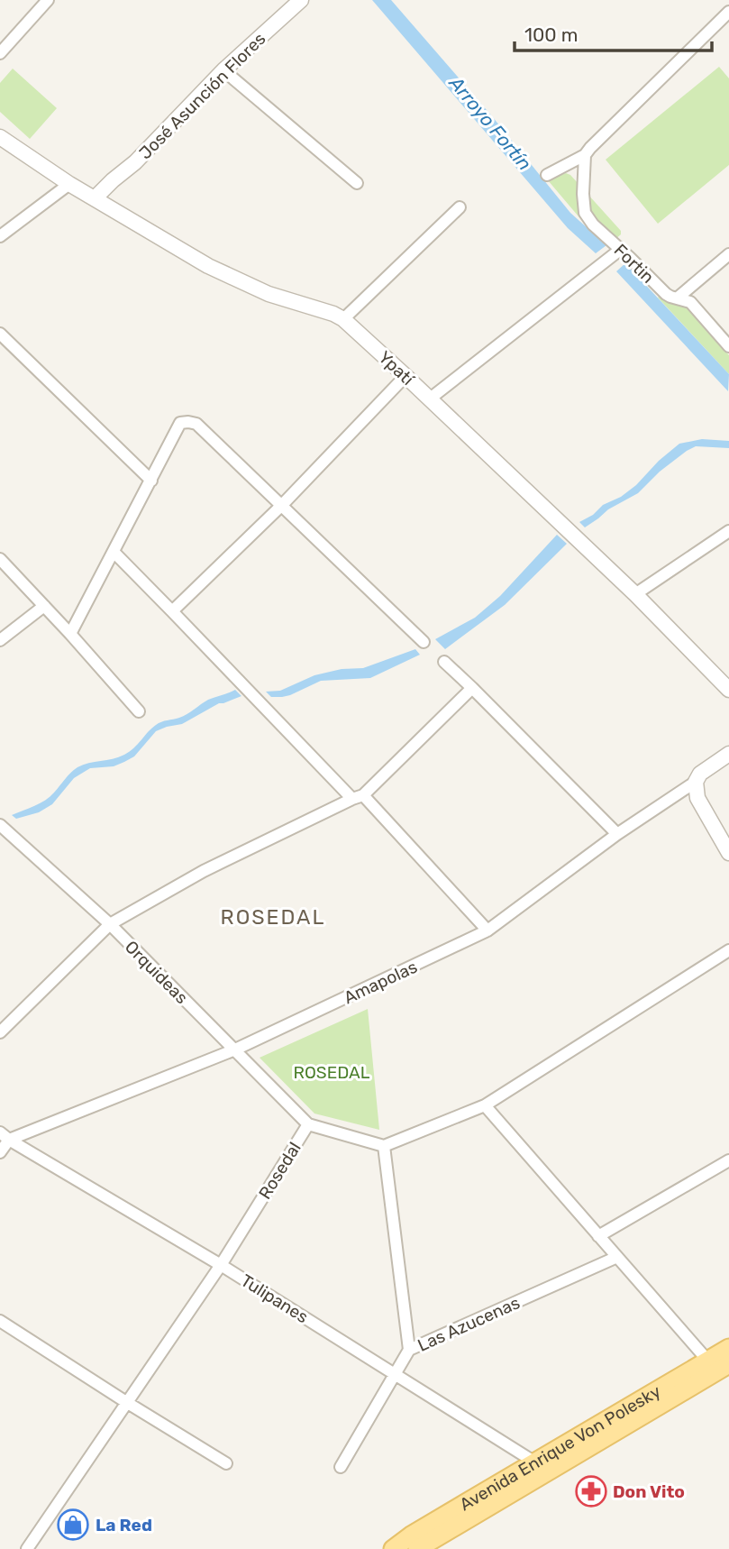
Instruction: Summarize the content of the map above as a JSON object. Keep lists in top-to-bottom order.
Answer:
{
  "streets": {
    "main road": ["Avenida Enrique Von Polesky"],
    "street": [
      "José Asunción Flores",
      "Fortin",
      "Ypatí",
      "Orquideas",
      "Amapolas",
      "Rosedal",
      "Tulipanes",
      "Las Azucenas"
    ]
  },
  "crossings": [
    ["José Asunción Flores", "Ypatí"],
    ["Orquideas", "Amapolas"],
    ["Orquideas", "Rosedal"],
    ["Amapolas", "Tulipanes"],
    ["Rosedal", "Tulipanes"],
    ["Tulipanes", "Las Azucenas"],
    ["Tulipanes", "Avenida Enrique Von Polesky"]
  ],
  "districts": ["ROSEDAL"],
  "water": ["Arroyo Fortín"],
  "parks": ["ROSEDAL"],
  "places": {
    "pharmacy": ["Don Vito"],
    "shop": ["La Red"]
  },
  "scale_bar": "100 m"
}
